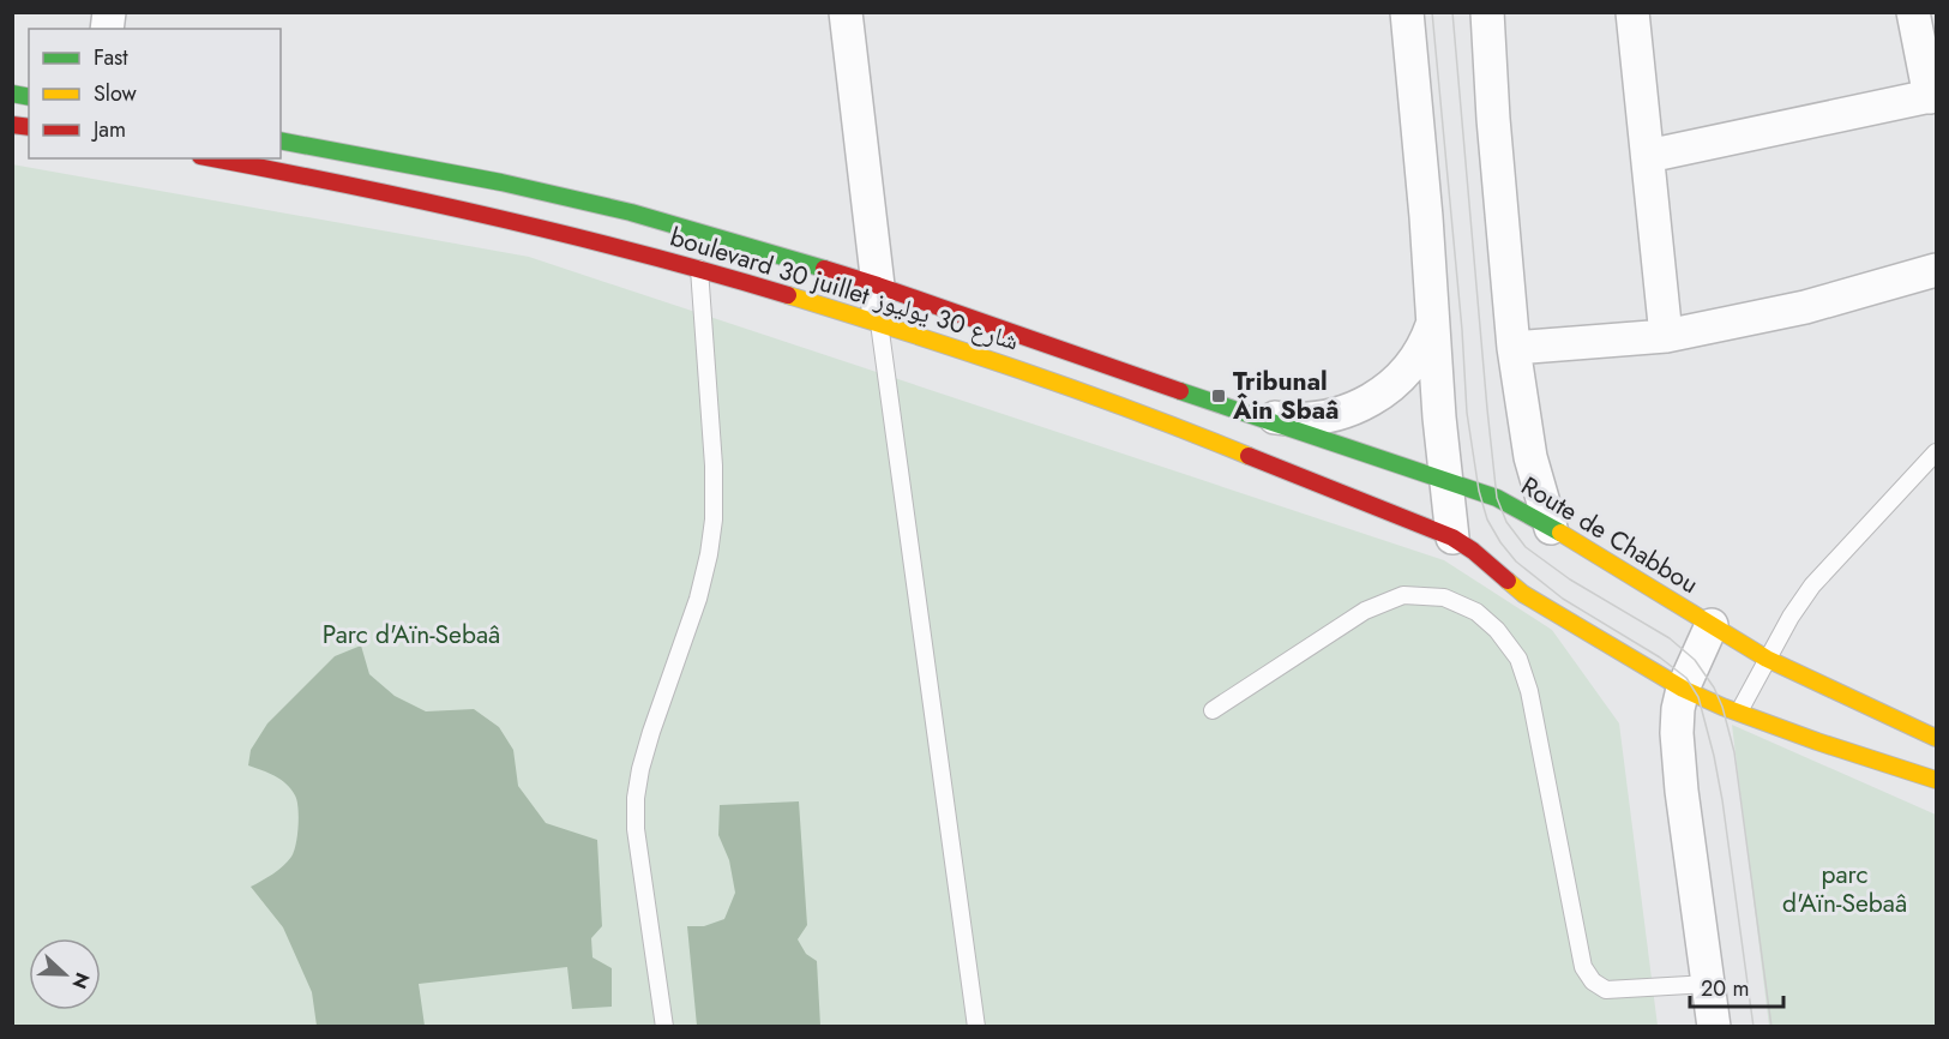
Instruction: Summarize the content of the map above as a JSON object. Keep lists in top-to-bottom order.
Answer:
{
  "streets": {
    "street": ["boulevard 30 juillet شارع 30 يوليوز", "Route de Chabbou"]
  },
  "crossings": [
    ["boulevard 30 juillet شارع 30 يوليوز", "Route de Chabbou"]
  ],
  "parks": ["Parc d'Aïn-Sebaâ", "parc d'Aïn-Sebaâ"],
  "places": {
    "transit": ["Tribunal Âin Sbaâ"]
  },
  "legend": ["Fast", "Slow", "Jam"],
  "scale_bar": "20 m",
  "north": "right"
}
